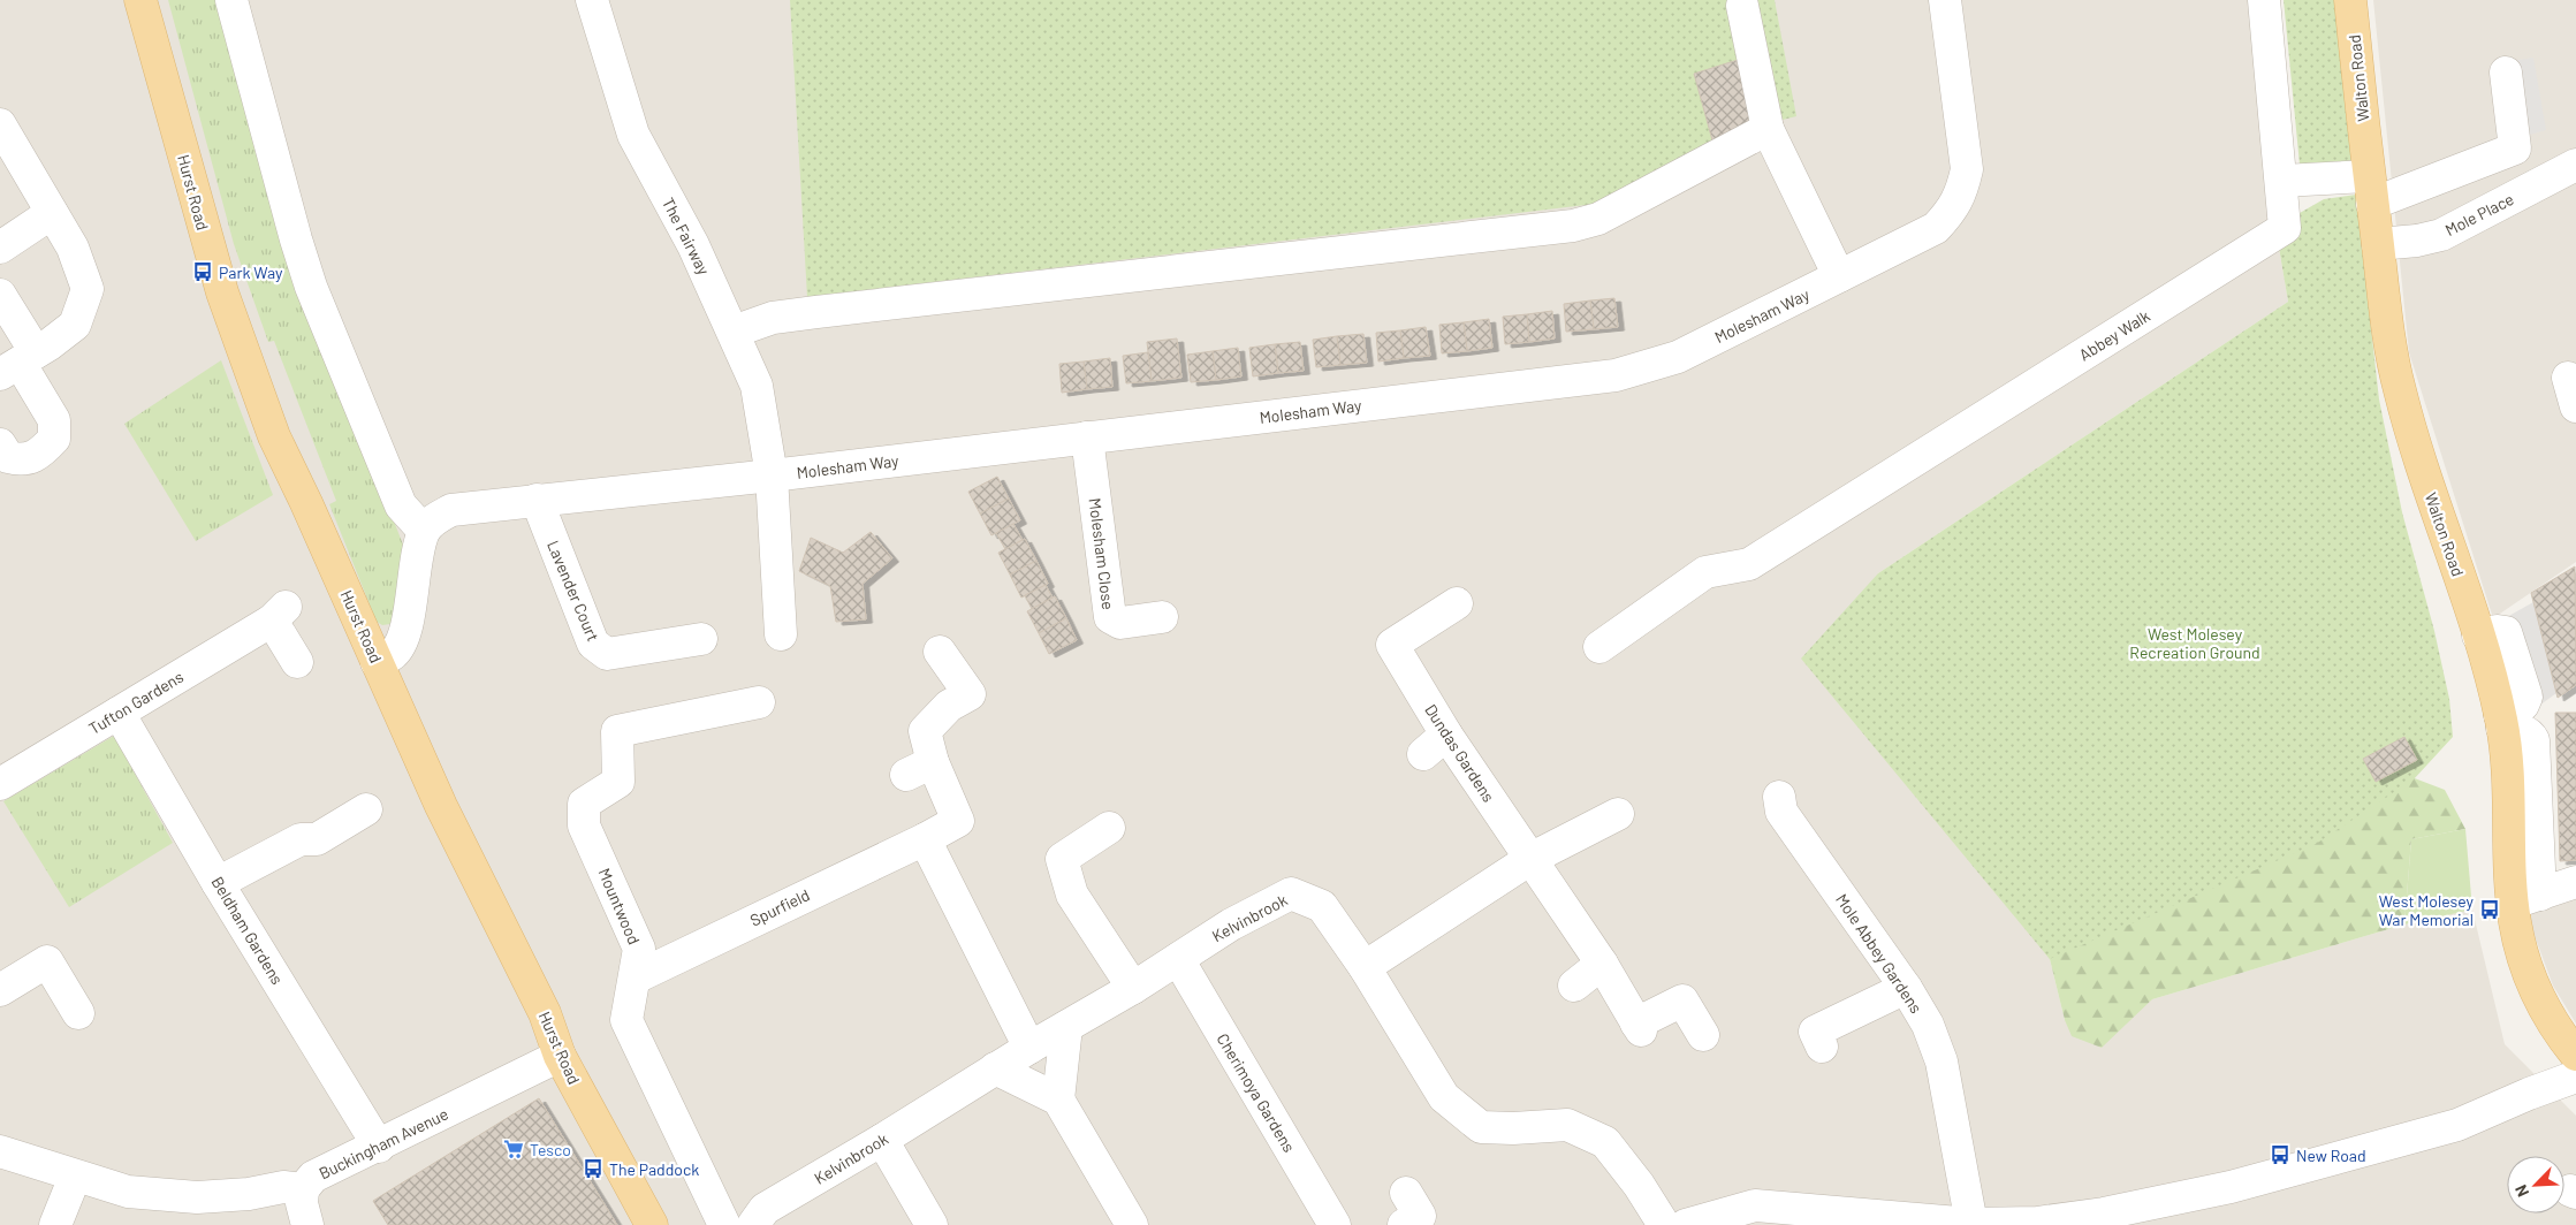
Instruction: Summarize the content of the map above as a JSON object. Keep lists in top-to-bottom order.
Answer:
{
  "streets": {
    "main road": ["Walton Road", "Hurst Road"],
    "street": [
      "Mole Place",
      "The Fairway",
      "Molesham Way",
      "Abbey Walk",
      "Molesham Close",
      "Lavender Court",
      "Tufton Gardens",
      "Dundas Gardens",
      "Mountwood",
      "Spurfield",
      "Kelvinbrook",
      "Beldham Gardens",
      "Mole Abbey Gardens",
      "Cherimoya Gardens",
      "Buckingham Avenue"
    ]
  },
  "crossings": [
    ["Walton Road", "Mole Place"],
    ["Hurst Road", "Buckingham Avenue"],
    ["The Fairway", "Molesham Way"],
    ["Molesham Way", "Molesham Close"],
    ["Molesham Way", "Lavender Court"],
    ["Tufton Gardens", "Beldham Gardens"],
    ["Mountwood", "Spurfield"],
    ["Kelvinbrook", "Cherimoya Gardens"],
    ["Beldham Gardens", "Buckingham Avenue"]
  ],
  "parks": ["West Molesey Recreation Ground"],
  "places": {
    "bus stop": [
      "Park Way",
      "West Molesey War Memorial",
      "New Road",
      "The Paddock"
    ],
    "supermarket": ["Tesco"]
  },
  "north": "bottom left"
}
